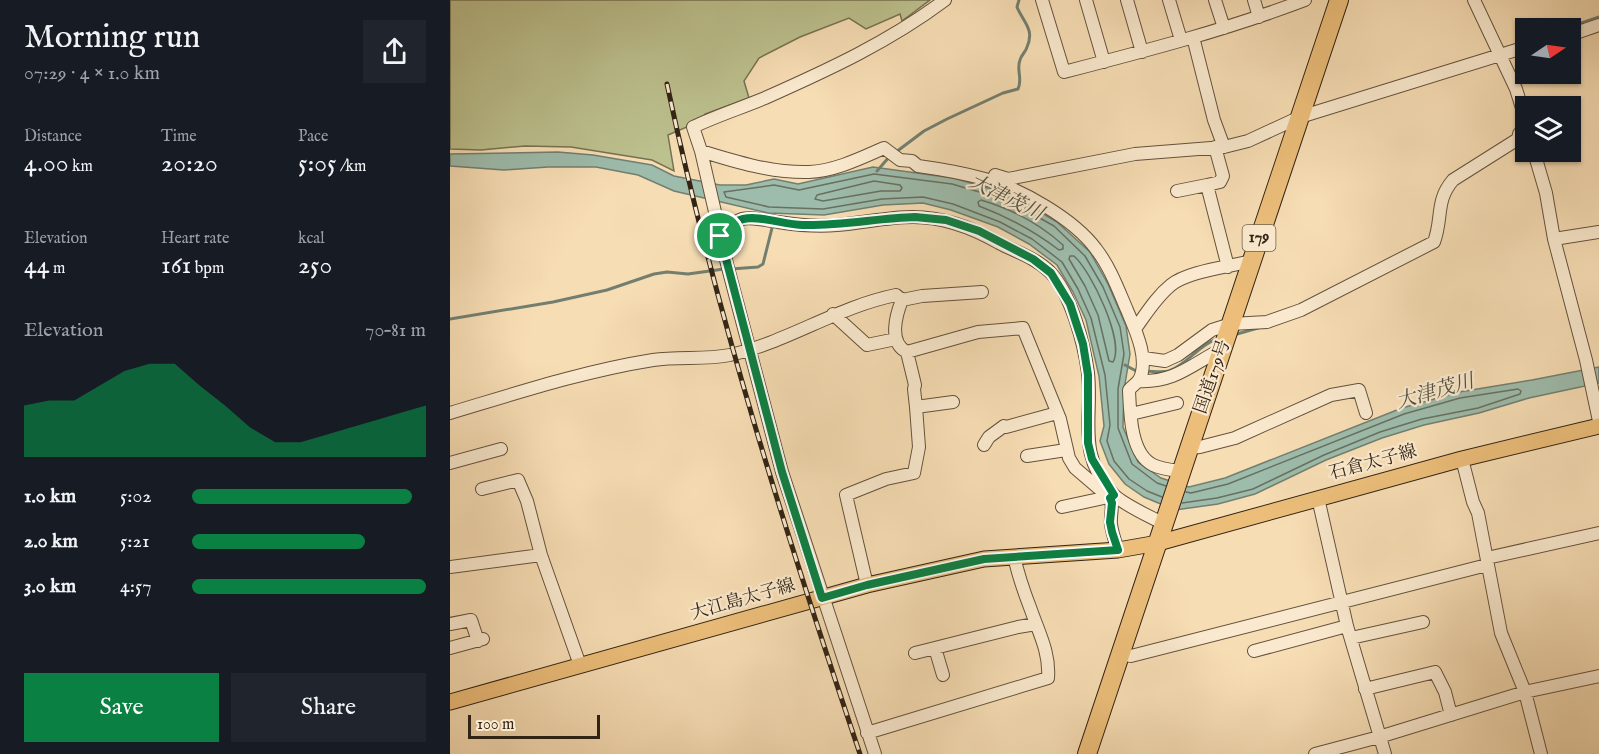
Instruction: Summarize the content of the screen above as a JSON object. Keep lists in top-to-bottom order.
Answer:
{
  "streets": {
    "highway": ["179", "国道179号"],
    "main road": ["石倉太子線", "大江島太子線"]
  },
  "crossings": [
    ["国道179号", "石倉太子線"],
    ["国道179号", "大江島太子線"],
    ["石倉太子線", "大江島太子線"]
  ],
  "water": ["大津茂川"],
  "scale_bar": "100 m",
  "north": "right",
  "page": {
    "heading": ["Morning run", "07:29 · 4 × 1.0 km"],
    "stats": [
      ["Distance", "4.00 km"],
      ["Time", "20:20"],
      ["Pace", "5:05 /km"],
      ["Elevation", "44 m"],
      ["Heart rate", "161 bpm"],
      ["kcal", "250"]
    ],
    "chart": ["Elevation", "70–81 m"],
    "list": [
      {
        "name": "1.0 km",
        "note": "5:02"
      },
      {
        "name": "2.0 km",
        "note": "5:21"
      },
      {
        "name": "3.0 km",
        "note": "4:57"
      }
    ],
    "buttons": ["Save", "Share"],
    "scale": "100 m"
  }
}
